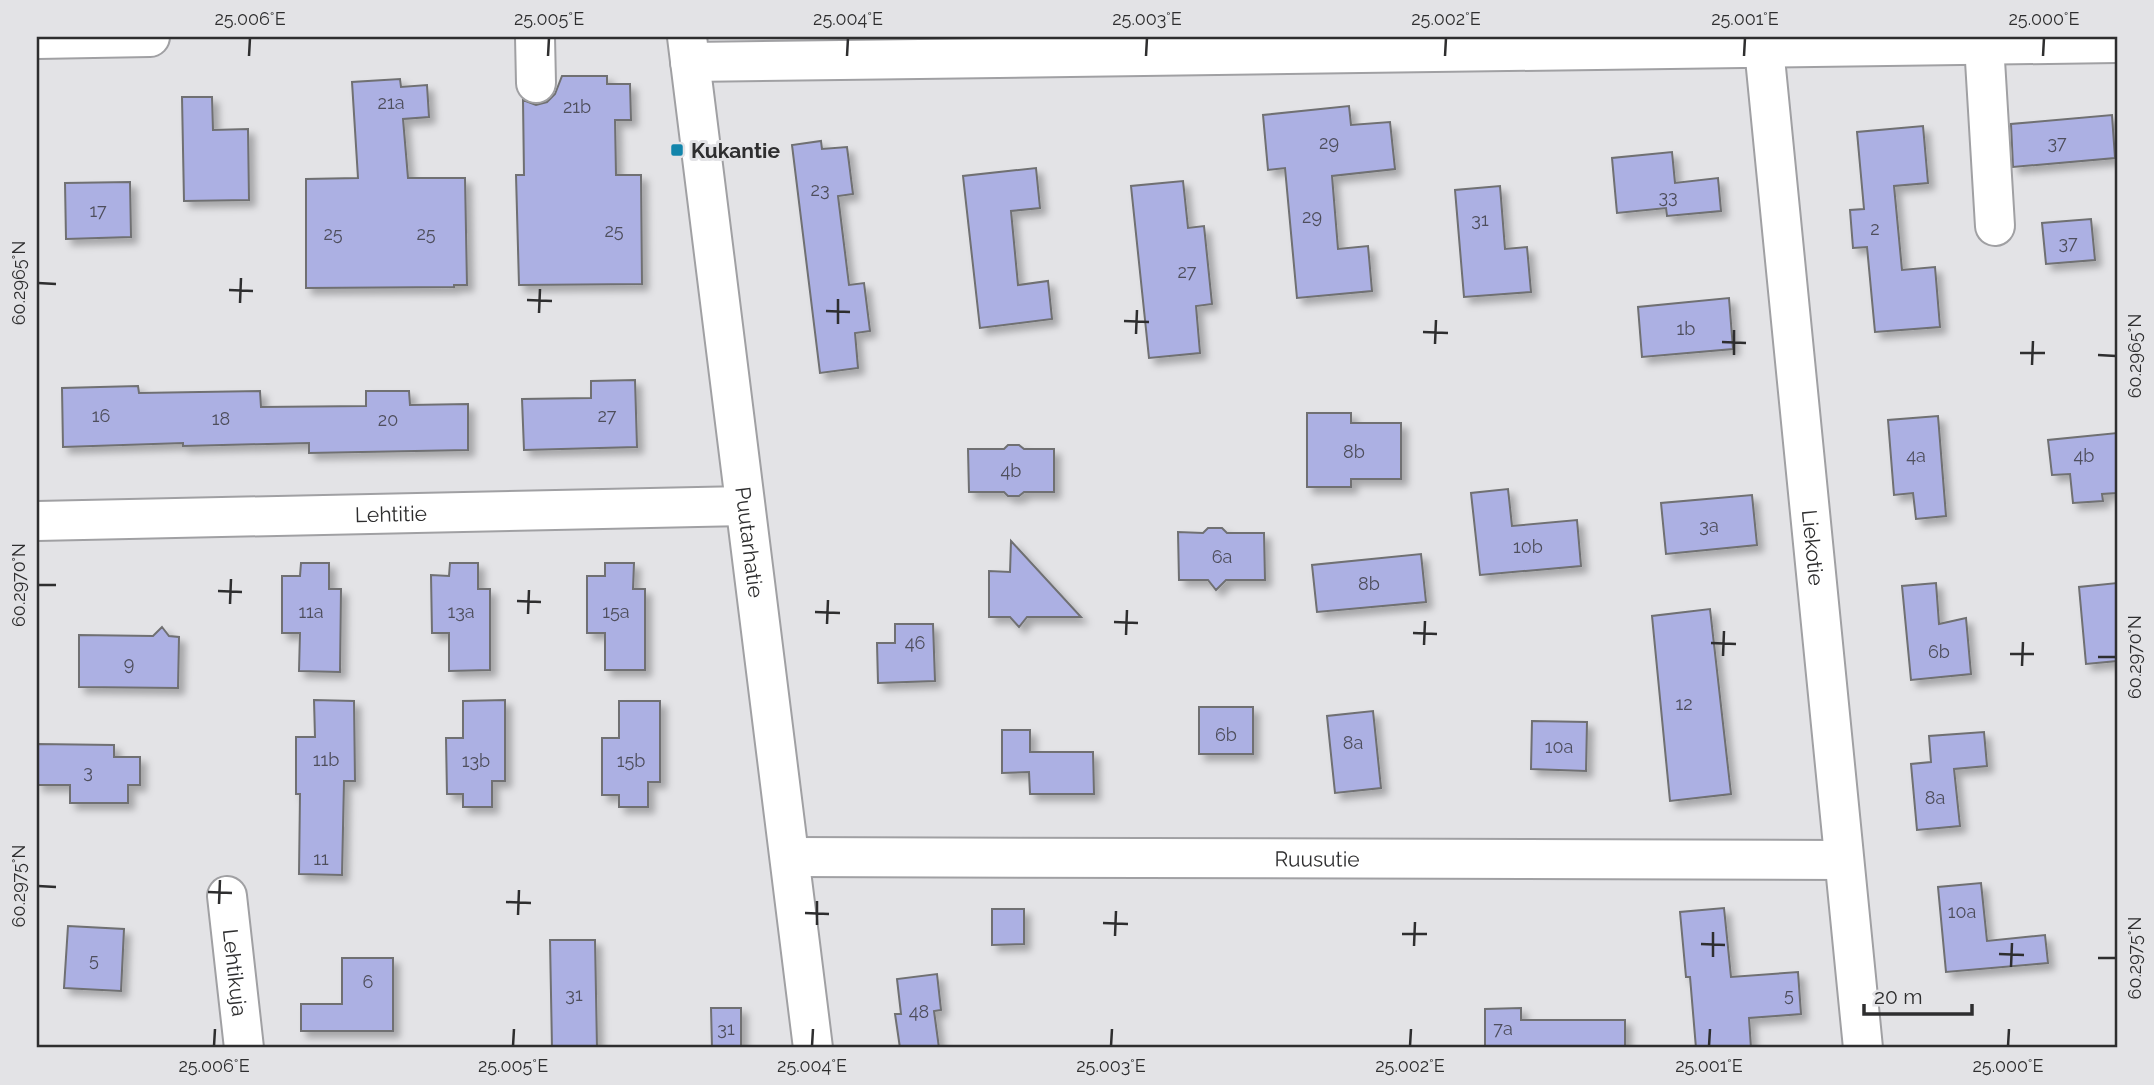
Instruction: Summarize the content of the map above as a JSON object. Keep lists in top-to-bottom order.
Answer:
{
  "streets": {
    "street": [
      "Lehtitie",
      "Puutarhatie",
      "Liekotie",
      "Ruusutie",
      "Lehtikuja"
    ]
  },
  "crossings": [
    ["Lehtitie", "Puutarhatie"],
    ["Puutarhatie", "Ruusutie"],
    ["Liekotie", "Ruusutie"]
  ],
  "places": {
    "transit": ["Kukantie"]
  },
  "house_numbers": [
    "21a",
    "21b",
    "29",
    "37",
    "23",
    "33",
    "17",
    "29",
    "31",
    "2",
    "25",
    "25",
    "25",
    "37",
    "27",
    "1b",
    "16",
    "27",
    "18",
    "20",
    "8b",
    "4a",
    "4b",
    "4b",
    "3a",
    "10b",
    "6a",
    "8b",
    "11a",
    "13a",
    "15a",
    "46",
    "6b",
    "9",
    "12",
    "6b",
    "8a",
    "10a",
    "11b",
    "13b",
    "15b",
    "3",
    "8a",
    "11",
    "10a",
    "5",
    "6",
    "31",
    "5",
    "48",
    "31",
    "7a"
  ],
  "scale_bar": "20 m",
  "coordinates": [
    "25.006°E",
    "25.005°E",
    "25.004°E",
    "25.003°E",
    "25.002°E",
    "25.001°E",
    "25.000°E",
    "60.2965°N",
    "60.2970°N",
    "60.2975°N"
  ]
}
